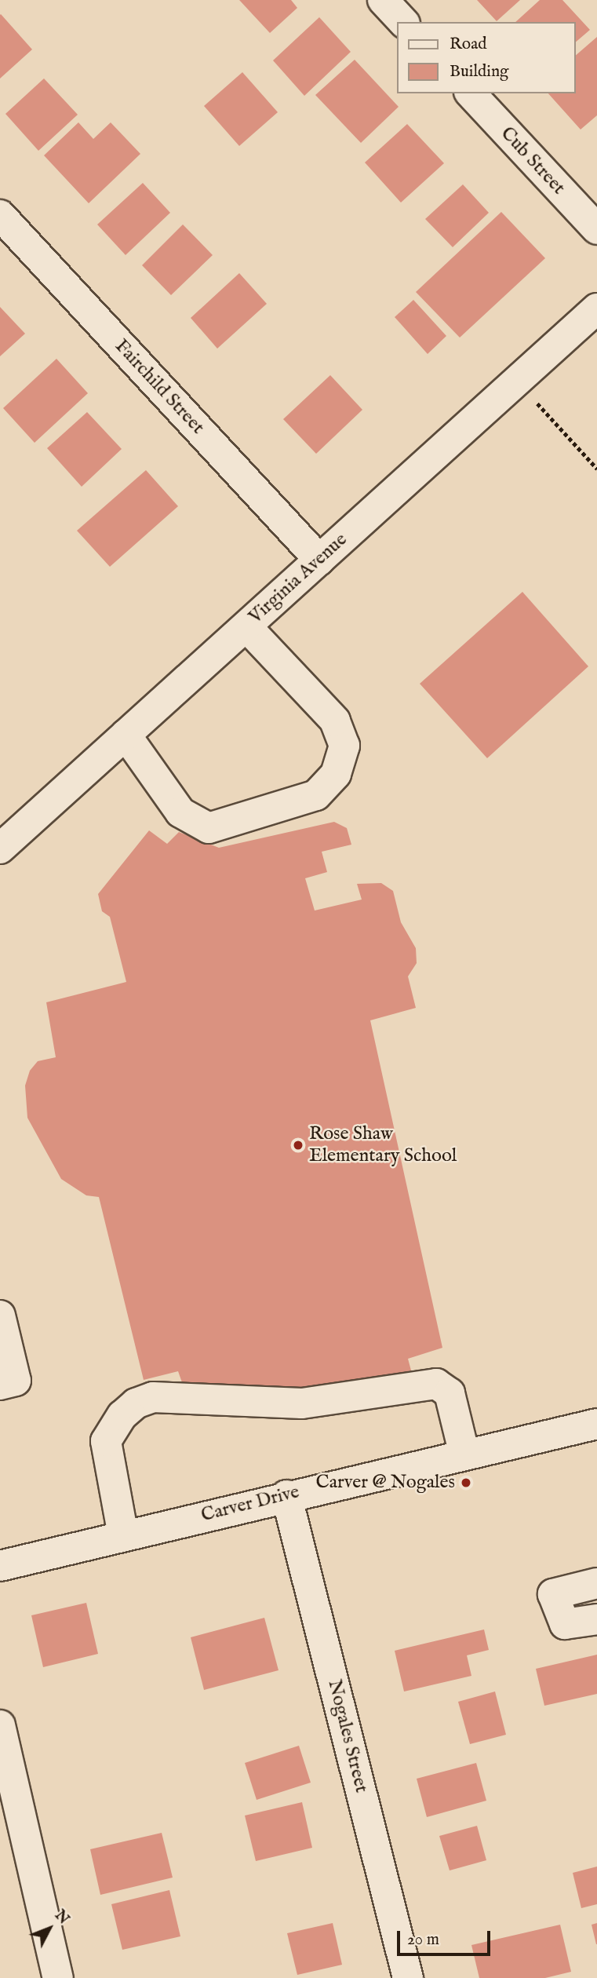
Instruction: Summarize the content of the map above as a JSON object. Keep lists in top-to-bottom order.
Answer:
{
  "streets": {
    "street": [
      "Cub Street",
      "Fairchild Street",
      "Virginia Avenue",
      "Carver Drive",
      "Nogales Street"
    ]
  },
  "crossings": [
    ["Fairchild Street", "Virginia Avenue"],
    ["Carver Drive", "Nogales Street"]
  ],
  "places": ["Rose Shaw Elementary School", "Carver @ Nogales"],
  "legend": ["Road", "Building"],
  "scale_bar": "20 m",
  "north": "top right"
}
